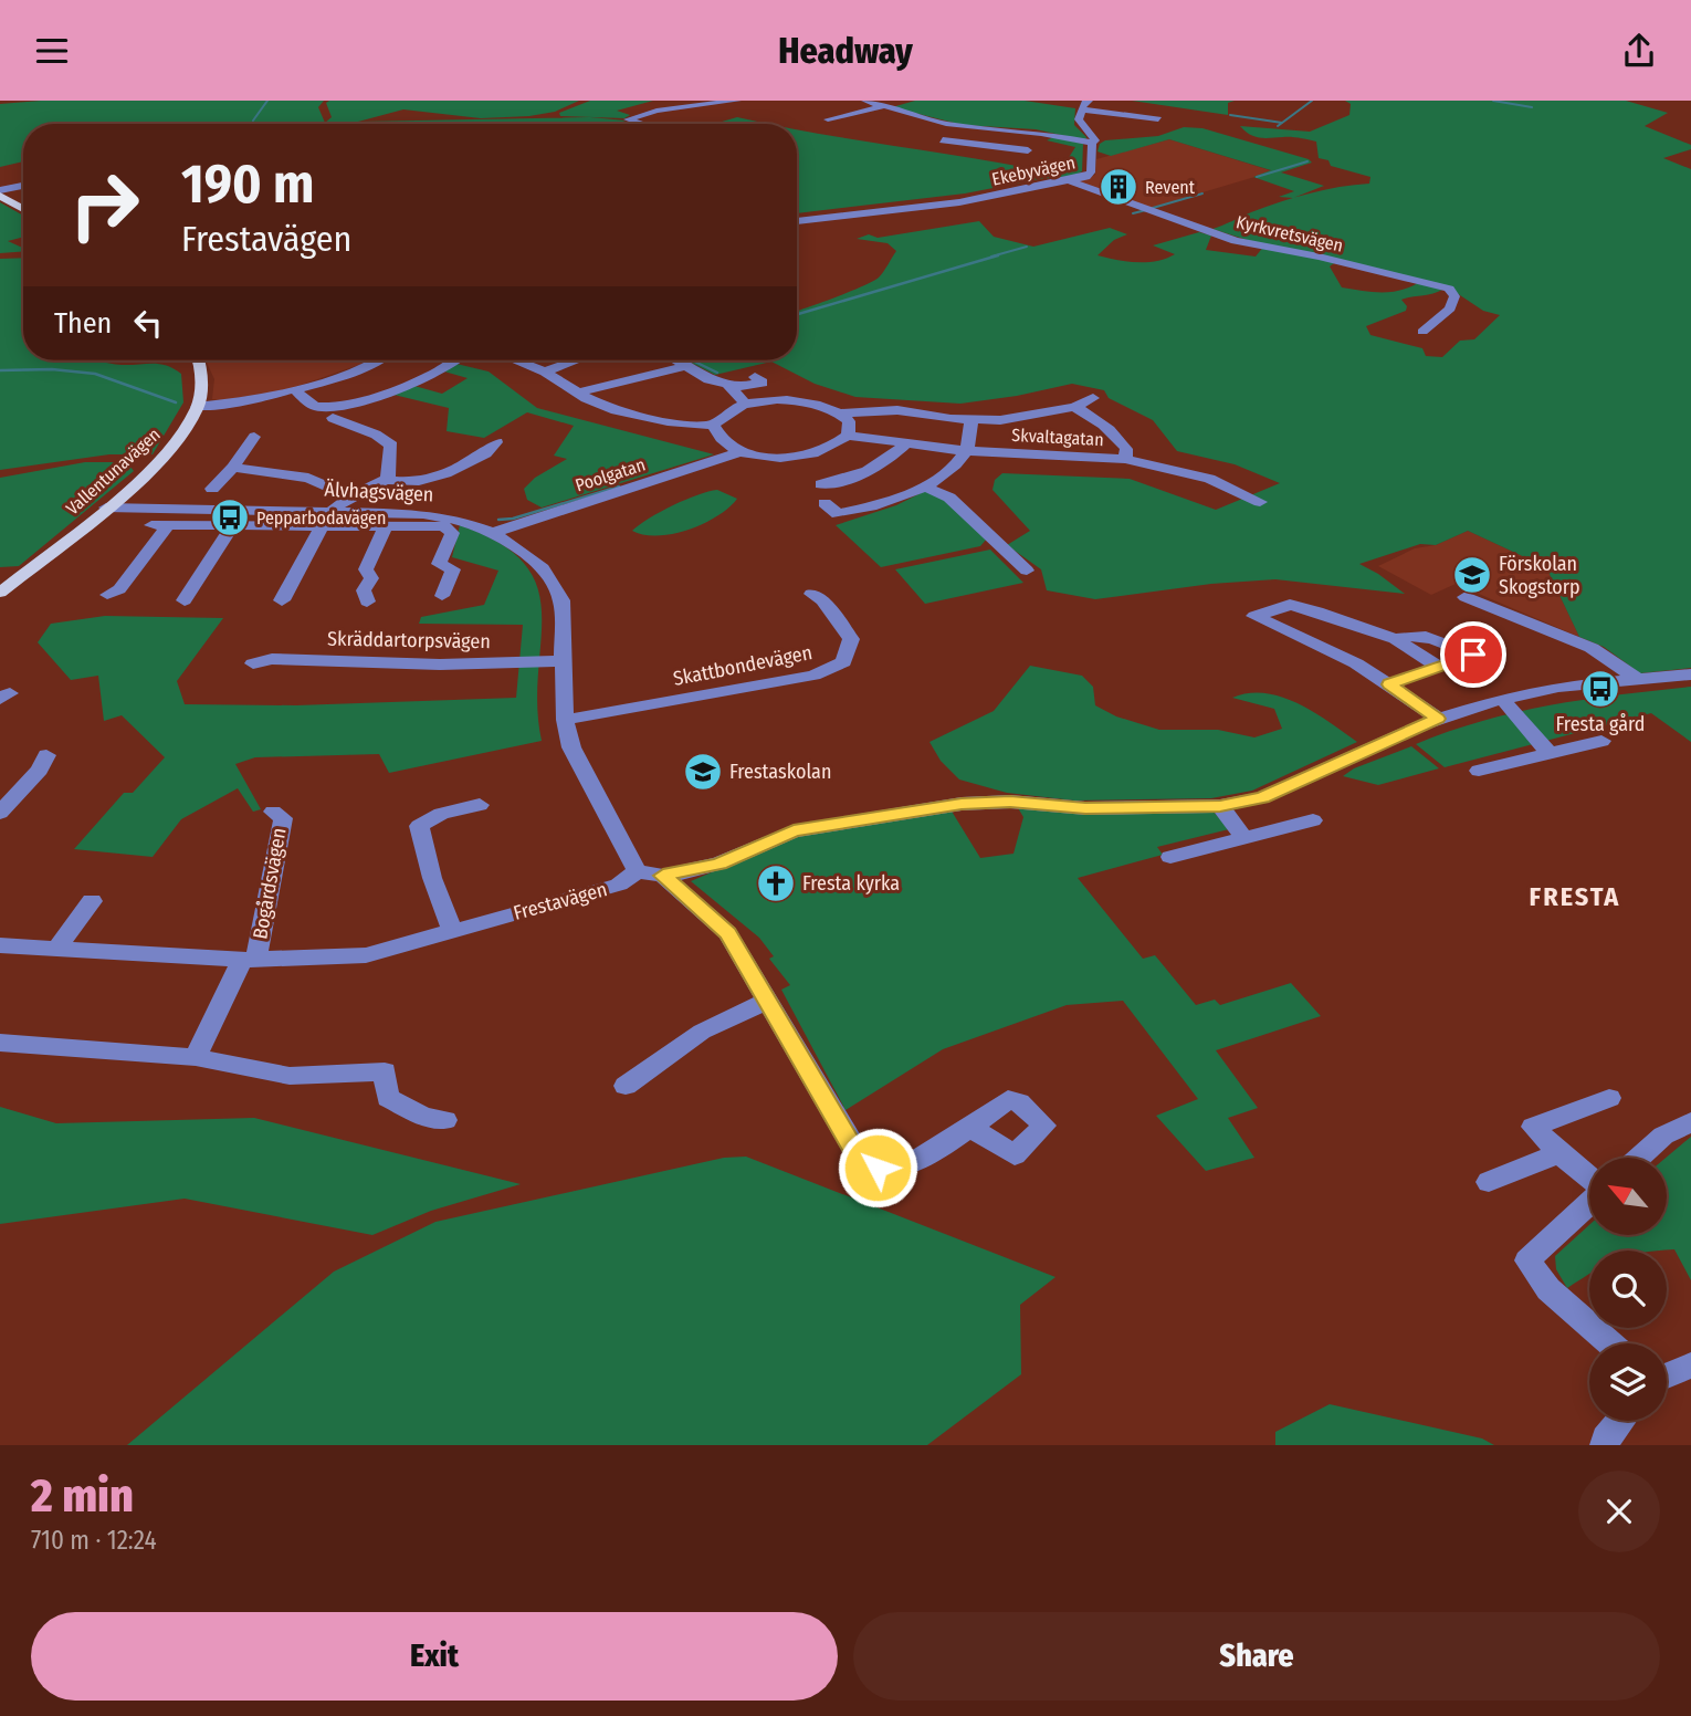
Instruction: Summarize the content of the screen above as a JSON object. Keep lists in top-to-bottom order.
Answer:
{
  "streets": {
    "main road": ["Vallentunavägen"],
    "street": [
      "Ekebyvägen",
      "Kyrkvretsvägen",
      "Skvaltagatan",
      "Poolgatan",
      "Älvhagsvägen",
      "Skräddartorpsvägen",
      "Skattbondevägen",
      "Bogårdsvägen",
      "Frestavägen"
    ]
  },
  "crossings": [
    ["Ekebyvägen", "Kyrkvretsvägen"],
    ["Vallentunavägen", "Älvhagsvägen"],
    ["Poolgatan", "Älvhagsvägen"],
    ["Älvhagsvägen", "Skräddartorpsvägen"],
    ["Älvhagsvägen", "Skattbondevägen"],
    ["Älvhagsvägen", "Frestavägen"],
    ["Bogårdsvägen", "Frestavägen"]
  ],
  "districts": ["FRESTA"],
  "places": {
    "building": ["Revent"],
    "bus stop": ["Pepparbodavägen", "Fresta gård"],
    "school or university": ["Förskolan Skogstorp", "Frestaskolan"],
    "church": ["Fresta kyrka"]
  },
  "north": "top left",
  "page": {
    "header": "Headway",
    "turn": ["190 m", "Frestavägen"],
    "then": "Then",
    "heading": ["2 min", "710 m · 12:24"],
    "buttons": ["Exit", "Share"]
  }
}
